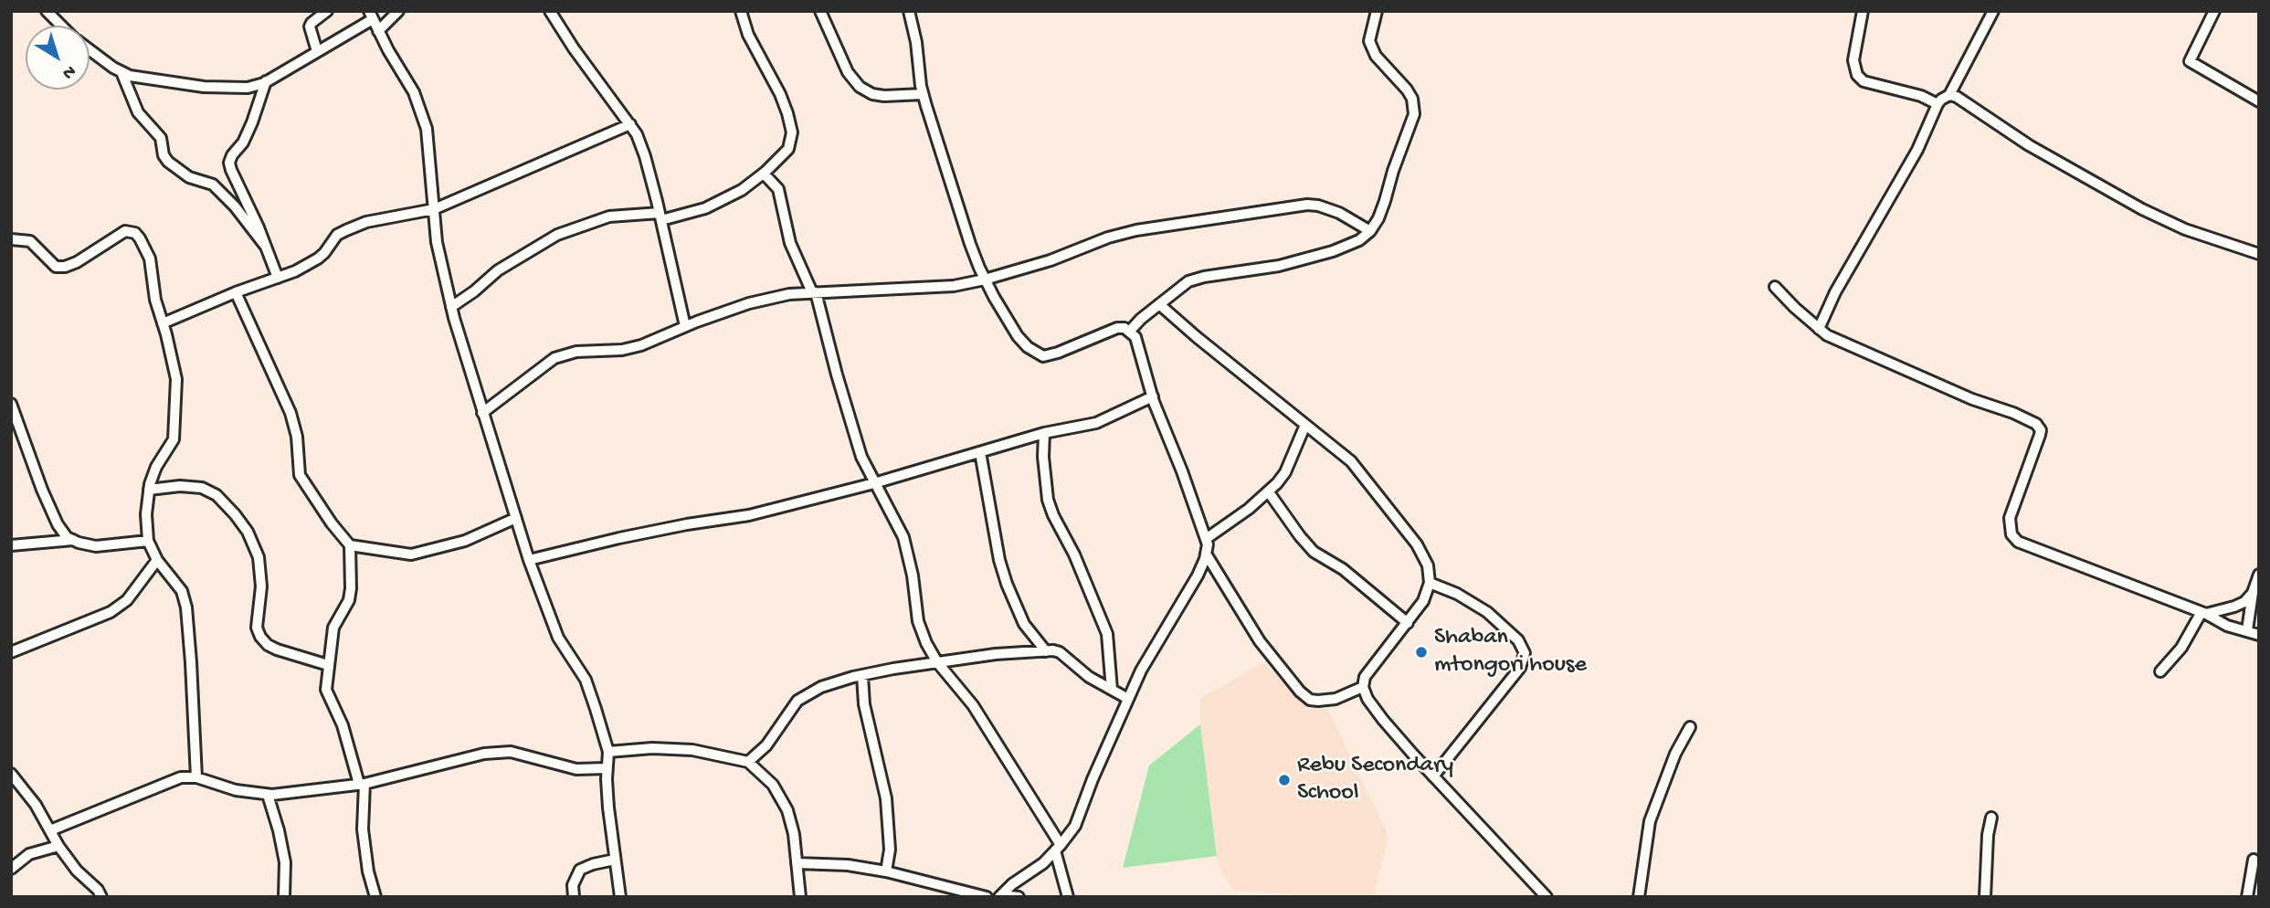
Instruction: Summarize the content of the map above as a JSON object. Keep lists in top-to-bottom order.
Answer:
{
  "places": ["Shaban mtongori house", "Rebu Secondary School"],
  "north": "bottom right"
}
